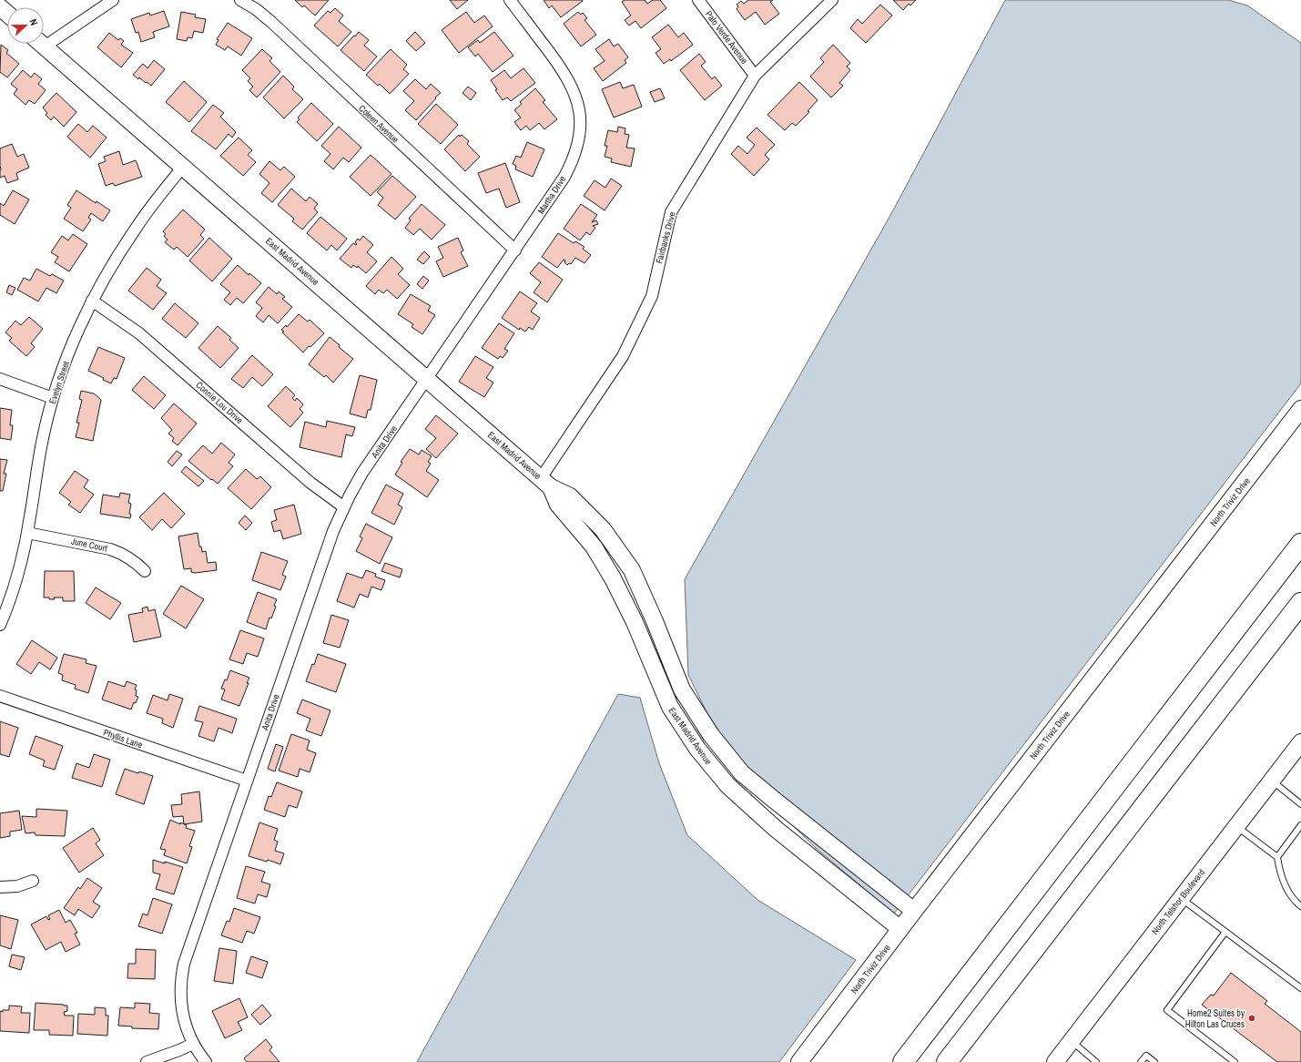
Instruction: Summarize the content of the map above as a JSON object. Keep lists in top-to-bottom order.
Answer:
{
  "streets": {
    "street": [
      "Palo Verde Avenue",
      "Coleen Avenue",
      "Martha Drive",
      "Fairbanks Drive",
      "East Madrid Avenue",
      "Evelyn Street",
      "Connie Lou Drive",
      "Anita Drive",
      "North Triviz Drive",
      "June Court",
      "Phyllis Lane",
      "North Telshor Boulevard"
    ]
  },
  "crossings": [
    ["Palo Verde Avenue", "Fairbanks Drive"],
    ["Coleen Avenue", "Martha Drive"],
    ["Martha Drive", "East Madrid Avenue"],
    ["Martha Drive", "Anita Drive"],
    ["Fairbanks Drive", "East Madrid Avenue"],
    ["East Madrid Avenue", "Evelyn Street"],
    ["East Madrid Avenue", "Anita Drive"],
    ["East Madrid Avenue", "North Triviz Drive"],
    ["Evelyn Street", "Connie Lou Drive"],
    ["Evelyn Street", "June Court"],
    ["Connie Lou Drive", "Anita Drive"],
    ["Anita Drive", "Phyllis Lane"]
  ],
  "places": ["Home2 Suites by Hilton Las Cruces"],
  "north": "right"
}
